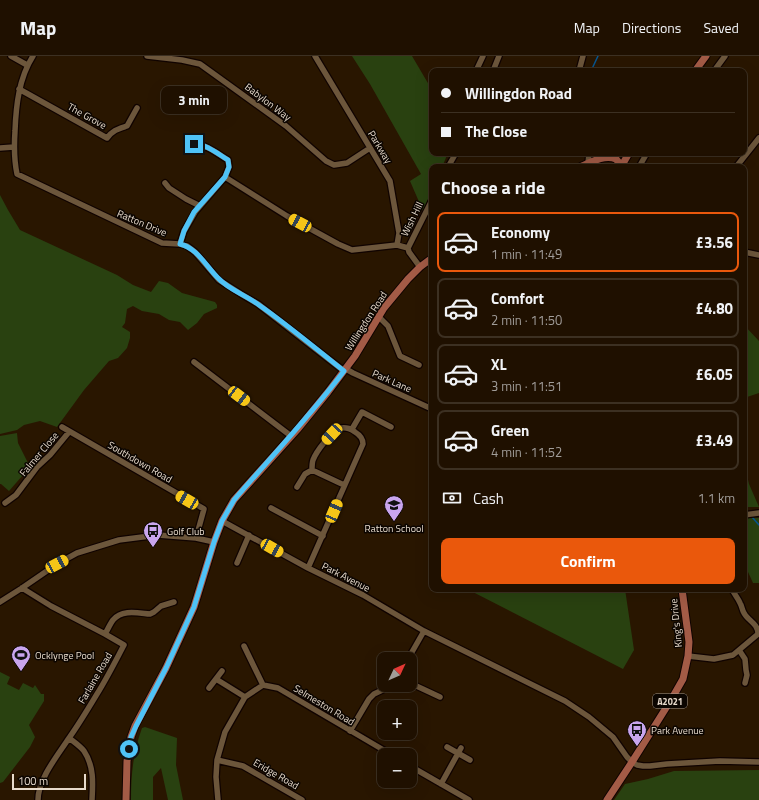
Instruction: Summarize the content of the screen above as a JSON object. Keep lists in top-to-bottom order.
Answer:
{
  "streets": {
    "main road": ["Willingdon Road", "King's Drive", "A2021"],
    "street": [
      "Babylon Way",
      "The Grove",
      "Parkway",
      "Wish Hill",
      "Ratton Drive",
      "Park Lane",
      "Falmer Close",
      "Southdown Road",
      "Park Avenue",
      "Farlaine Road",
      "Selmeston Road",
      "Eridge Road"
    ]
  },
  "crossings": [
    ["Babylon Way", "Parkway"],
    ["Wish Hill", "Willingdon Road"],
    ["Ratton Drive", "Willingdon Road"],
    ["Ratton Drive", "Park Lane"],
    ["Willingdon Road", "Park Lane"],
    ["Willingdon Road", "Park Avenue"],
    ["Falmer Close", "Southdown Road"],
    ["Park Avenue", "King's Drive"]
  ],
  "places": {
    "school or university": ["Ratton School"],
    "bus stop": ["Golf Club", "Park Avenue"],
    "sports": ["Ocklynge Pool"]
  },
  "scale_bar": "100 m",
  "north": "top right",
  "page": {
    "header": "Map",
    "nav": ["Map", "Directions", "Saved"],
    "banner": ["Willingdon Road", "The Close"],
    "bubble": "3 min",
    "heading": "Choose a ride",
    "list": [
      {
        "name": "Economy",
        "note": "1 min · 11:49",
        "value": "£3.56"
      },
      {
        "name": "Comfort",
        "note": "2 min · 11:50",
        "value": "£4.80"
      },
      {
        "name": "XL",
        "note": "3 min · 11:51",
        "value": "£6.05"
      },
      {
        "name": "Green",
        "note": "4 min · 11:52",
        "value": "£3.49"
      }
    ],
    "pay": ["Cash", "1.1 km"],
    "buttons": "Confirm",
    "map_buttons": ["+", "−"],
    "scale": "100 m"
  }
}
